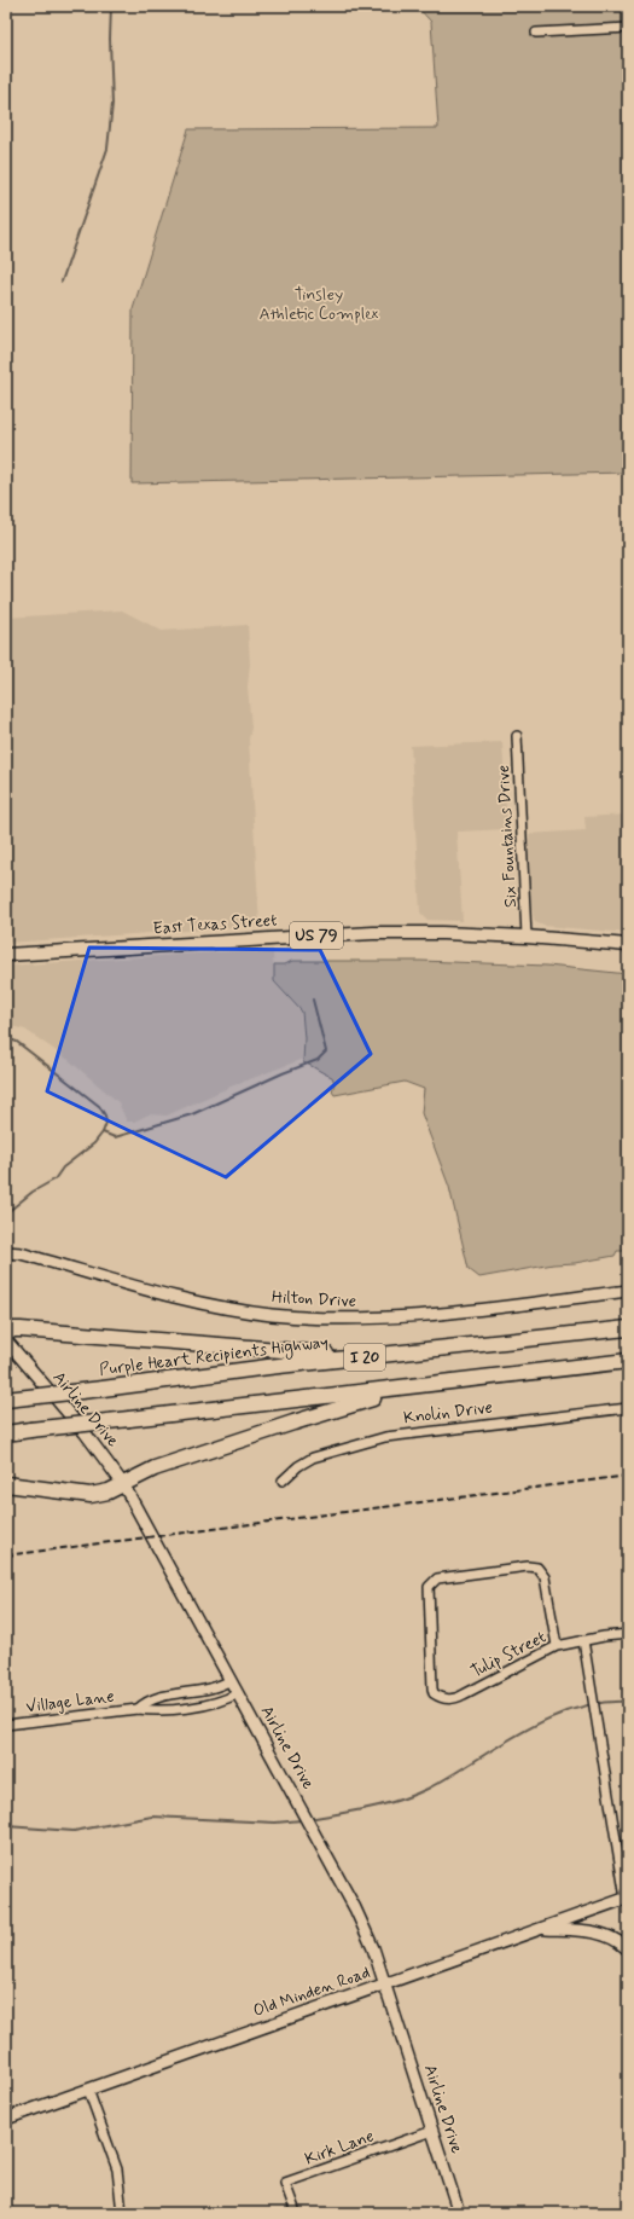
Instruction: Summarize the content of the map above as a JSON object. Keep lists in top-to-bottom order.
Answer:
{
  "streets": {
    "highway": ["Purple Heart Recipients Highway", "I 20"],
    "main road": [
      "East Texas Street",
      "US 79",
      "Hilton Drive",
      "Airline Drive",
      "Old Minden Road"
    ],
    "street": [
      "Six Fountains Drive",
      "Knolin Drive",
      "Tulip Street",
      "Village Lane",
      "Kirk Lane"
    ]
  },
  "crossings": [
    ["Six Fountains Drive", "East Texas Street"],
    ["Airline Drive", "Village Lane"],
    ["Airline Drive", "Old Minden Road"],
    ["Airline Drive", "Kirk Lane"]
  ],
  "parks": ["Tinsley Athletic Complex"]
}
